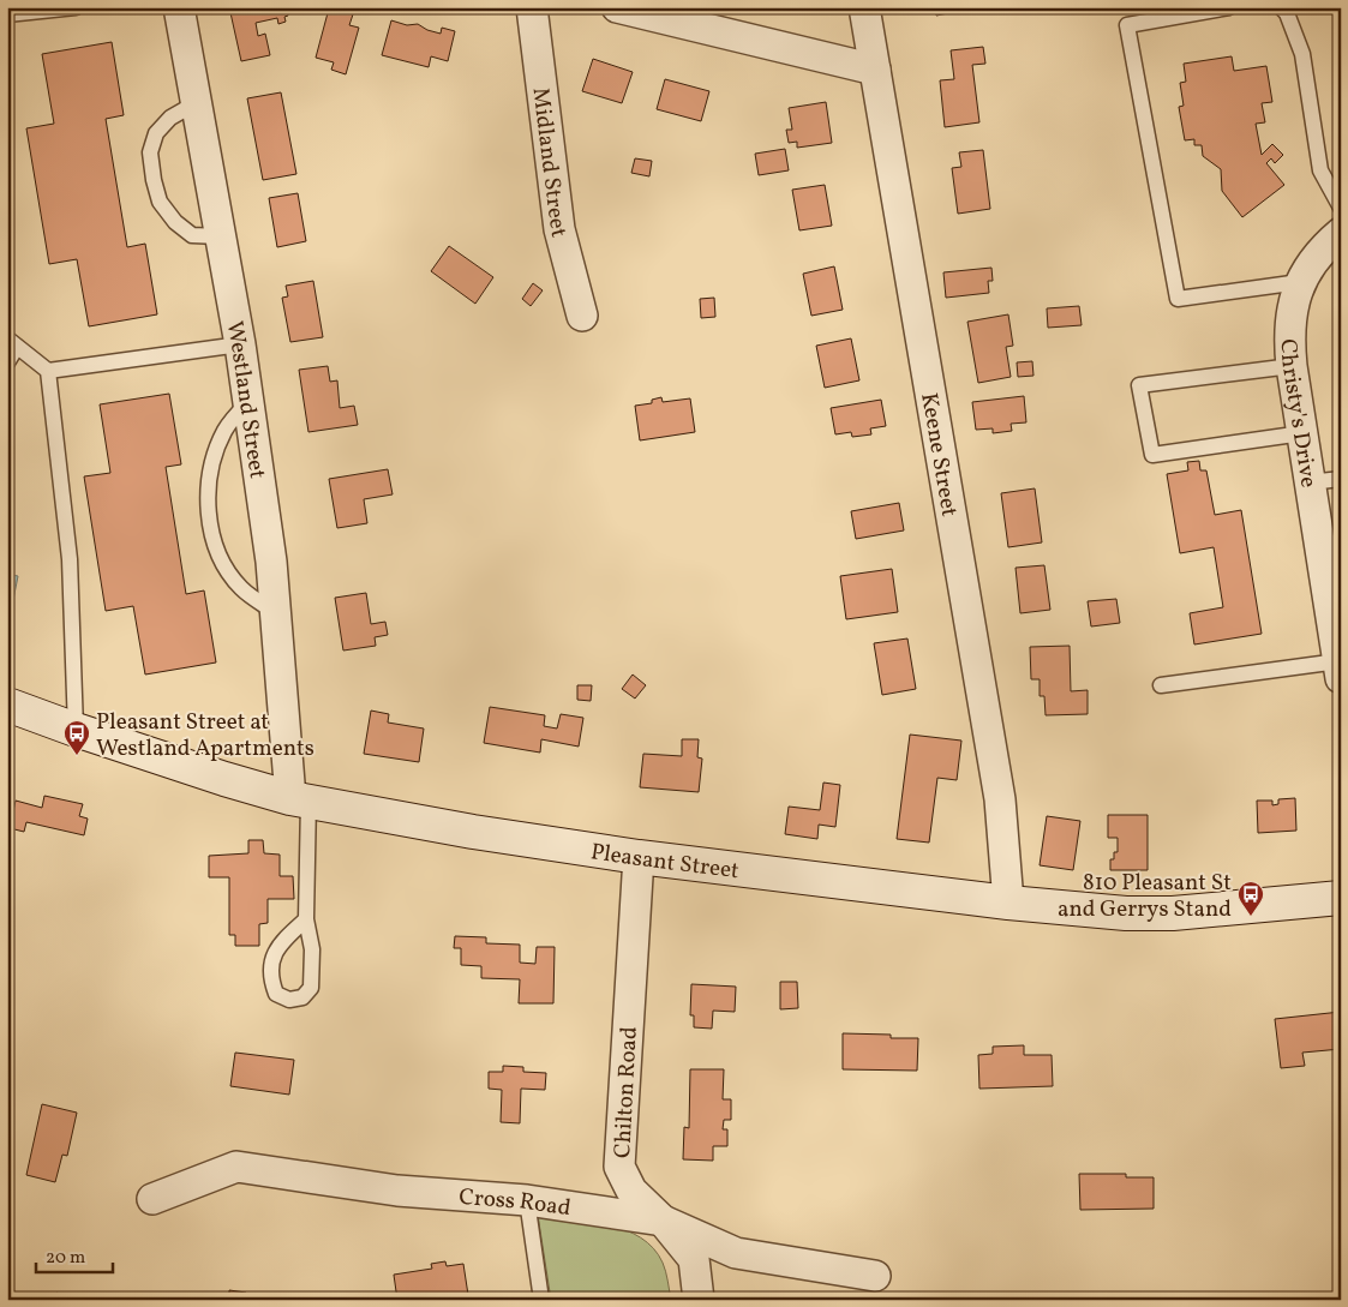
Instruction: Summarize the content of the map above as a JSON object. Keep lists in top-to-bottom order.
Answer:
{
  "streets": {
    "main road": ["Pleasant Street"],
    "street": [
      "Midland Street",
      "Westland Street",
      "Christy's Drive",
      "Keene Street",
      "Chilton Road",
      "Cross Road"
    ]
  },
  "crossings": [
    ["Westland Street", "Pleasant Street"],
    ["Keene Street", "Pleasant Street"],
    ["Pleasant Street", "Chilton Road"],
    ["Chilton Road", "Cross Road"]
  ],
  "places": {
    "bus stop": ["Pleasant Street at Westland Apartments", "810 Pleasant St and Gerrys Stand"]
  },
  "scale_bar": "20 m"
}
